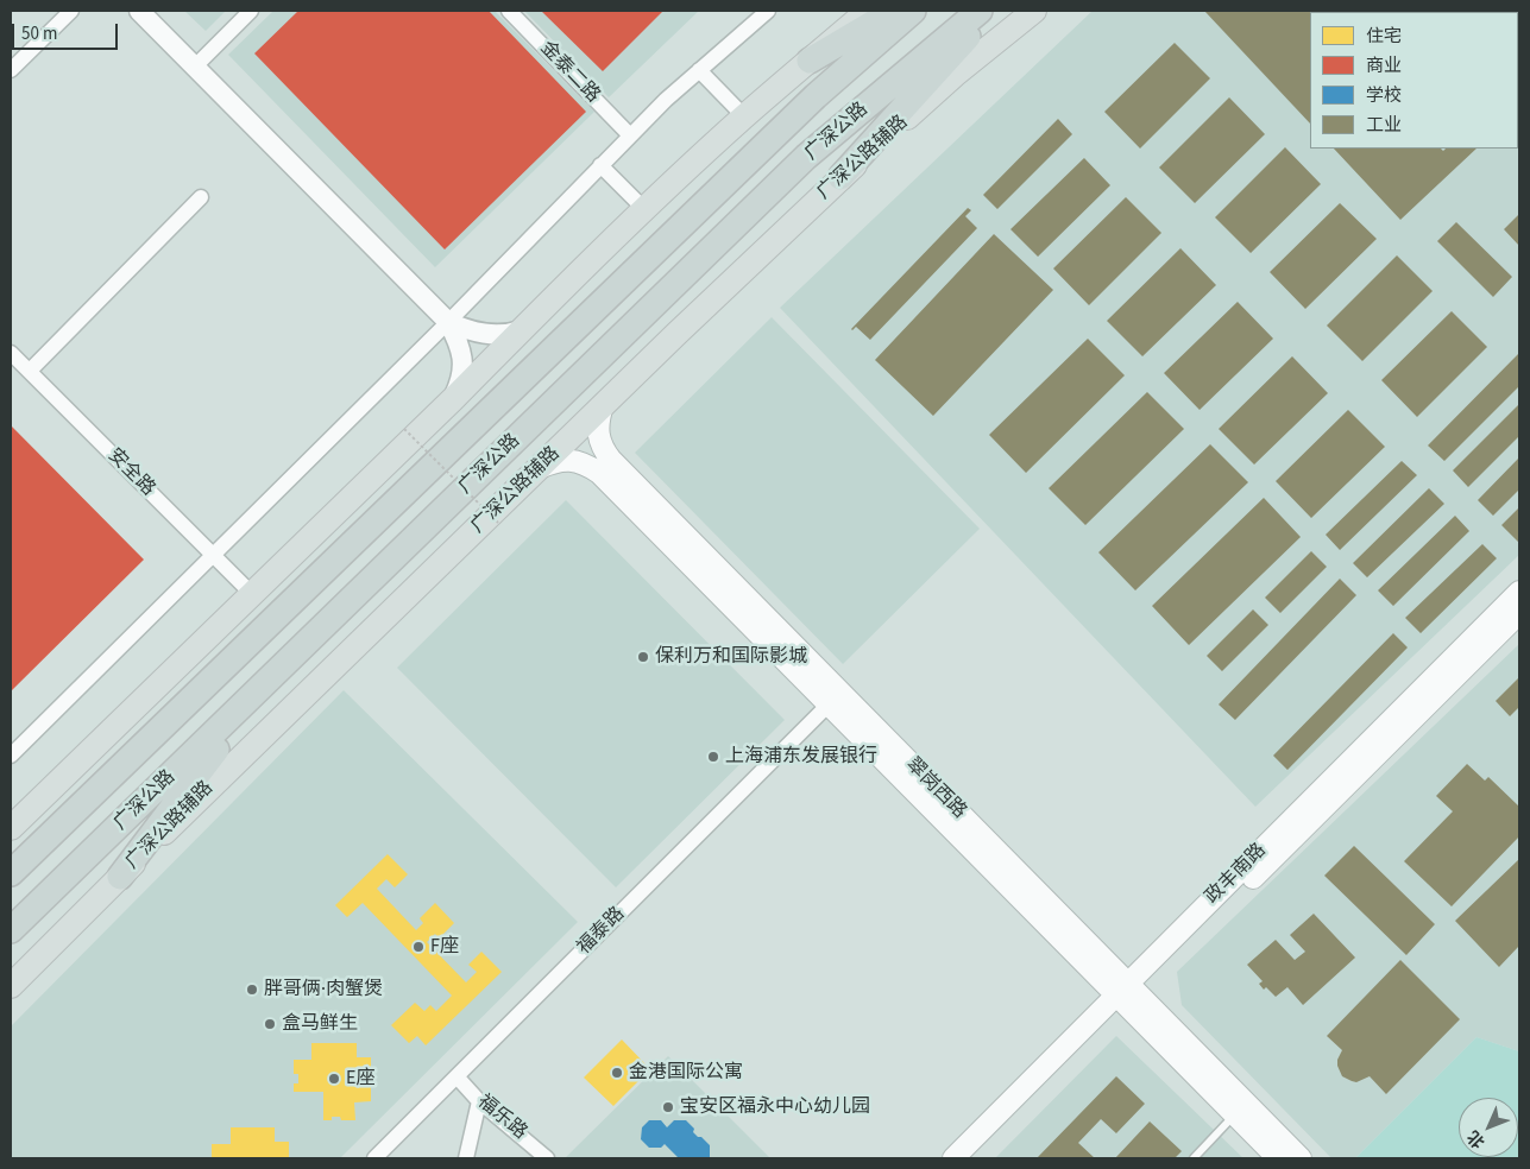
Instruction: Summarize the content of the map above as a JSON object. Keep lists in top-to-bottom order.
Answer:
{
  "streets": {
    "highway": ["广深公路"],
    "main road": ["广深公路辅路", "翠岗西路", "政丰南路"],
    "street": [
      "金泰二路",
      "安全路",
      "福泰路",
      "福乐路"
    ]
  },
  "crossings": [
    ["广深公路辅路", "翠岗西路"],
    ["翠岗西路", "政丰南路"],
    ["翠岗西路", "福泰路"],
    ["福泰路", "福乐路"]
  ],
  "places": [
    "保利万和国际影城",
    "上海浦东发展银行",
    "F座",
    "胖哥俩·肉蟹煲",
    "盒马鲜生",
    "金港国际公寓",
    "E座",
    "宝安区福永中心幼儿园"
  ],
  "legend": [
    "住宅",
    "商业",
    "学校",
    "工业"
  ],
  "scale_bar": "50 m",
  "north": "bottom left"
}
